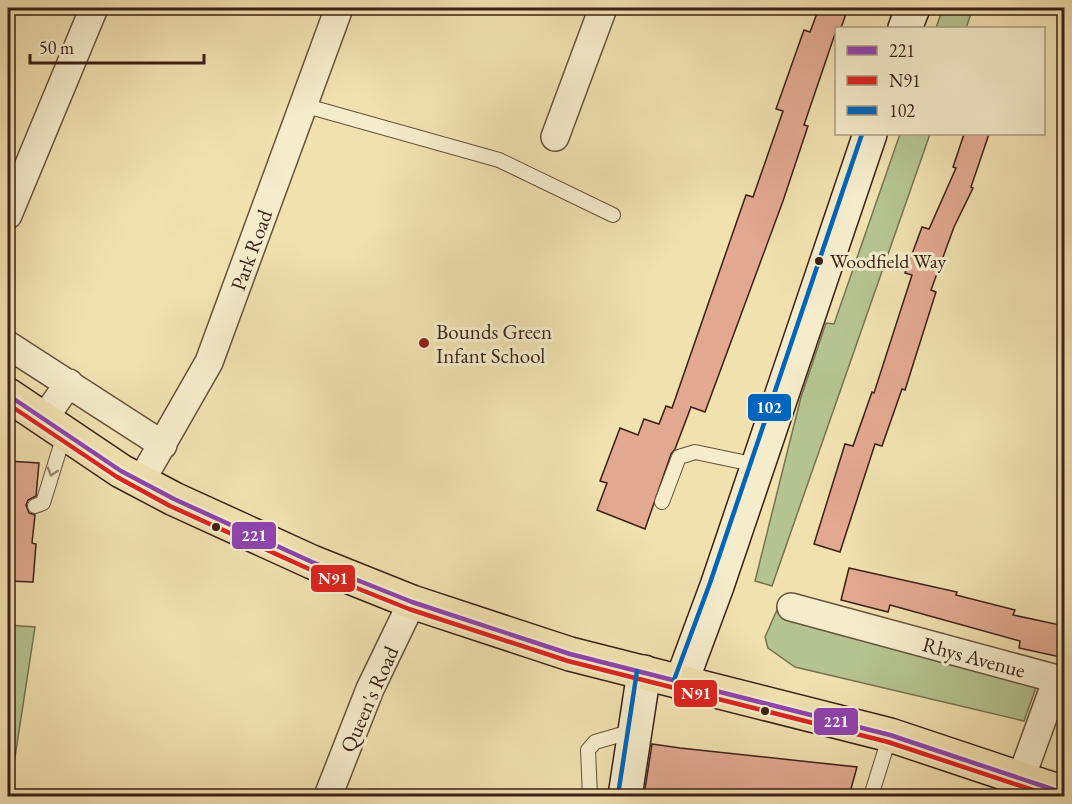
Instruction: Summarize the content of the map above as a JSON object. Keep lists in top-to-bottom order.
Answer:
{
  "streets": {
    "street": ["Park Road", "Rhys Avenue", "Queen's Road"]
  },
  "places": ["Woodfield Way", "Bounds Green Infant School"],
  "lines": ["transit line 102", "transit line 221", "transit line N91"],
  "legend": ["221", "N91", "102"],
  "scale_bar": "50 m"
}
